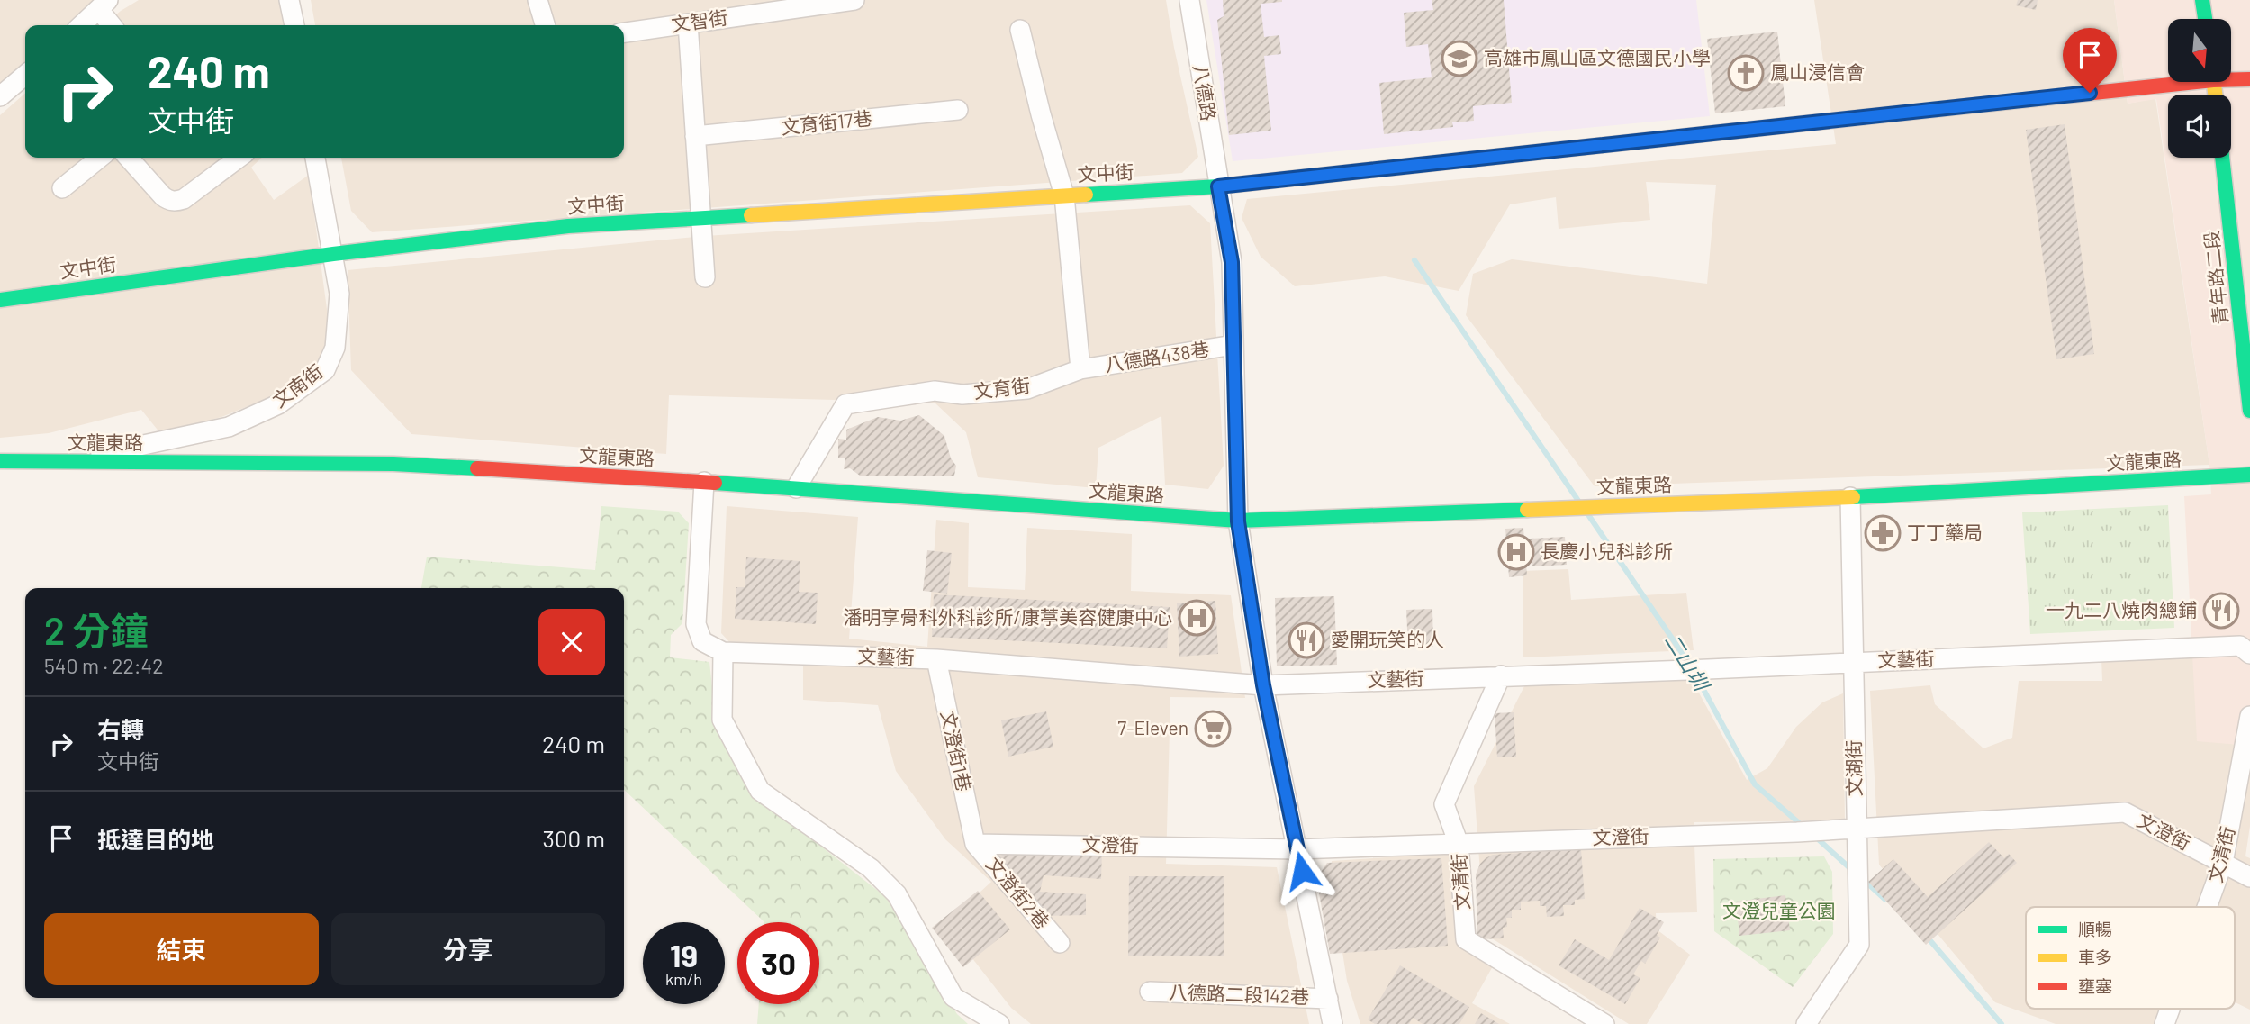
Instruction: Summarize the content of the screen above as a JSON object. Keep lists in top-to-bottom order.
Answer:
{
  "streets": {
    "street": [
      "文智街",
      "八德路",
      "文育街17巷",
      "文中街",
      "青年路二段",
      "八德路438巷",
      "文南街",
      "文育街",
      "文龍東路",
      "文藝街",
      "文澄街1巷",
      "文湖街",
      "文澄街",
      "文清街",
      "文澄街2巷",
      "八德路二段142巷"
    ]
  },
  "crossings": [
    ["八德路", "文中街"],
    ["八德路", "八德路438巷"],
    ["八德路", "文龍東路"],
    ["八德路", "文藝街"],
    ["八德路", "文澄街"],
    ["八德路", "八德路二段142巷"],
    ["文中街", "文南街"],
    ["八德路438巷", "文育街"],
    ["文南街", "文龍東路"],
    ["文育街", "文龍東路"],
    ["文龍東路", "文湖街"],
    ["文藝街", "文澄街1巷"],
    ["文藝街", "文湖街"],
    ["文藝街", "文清街"],
    ["文澄街1巷", "文澄街"],
    ["文澄街1巷", "文澄街2巷"],
    ["文湖街", "文澄街"],
    ["文澄街", "文清街"],
    ["文澄街", "文澄街2巷"]
  ],
  "water": ["二山圳"],
  "parks": ["文澄兒童公園"],
  "places": {
    "school or university": ["高雄市鳳山區文德國民小學"],
    "church": ["鳳山浸信會"],
    "pharmacy": ["丁丁藥局"],
    "hospital": ["長慶小兒科診所", "潘明享骨科外科診所/康葶美容健康中心"],
    "restaurant": ["一九二八燒肉總鋪", "愛開玩笑的人"],
    "supermarket": ["7-Eleven"]
  },
  "legend": ["順暢", "車多", "壅塞"],
  "north": "bottom",
  "page": {
    "turn": ["240 m", "文中街"],
    "heading": ["2 分鐘", "540 m · 22:42"],
    "list": [
      {
        "name": "右轉",
        "note": "文中街",
        "value": "240 m"
      },
      {
        "name": "抵達目的地",
        "value": "300 m"
      }
    ],
    "buttons": ["結束", "分享"],
    "speed": "19 km/h",
    "limit": "30"
  }
}
